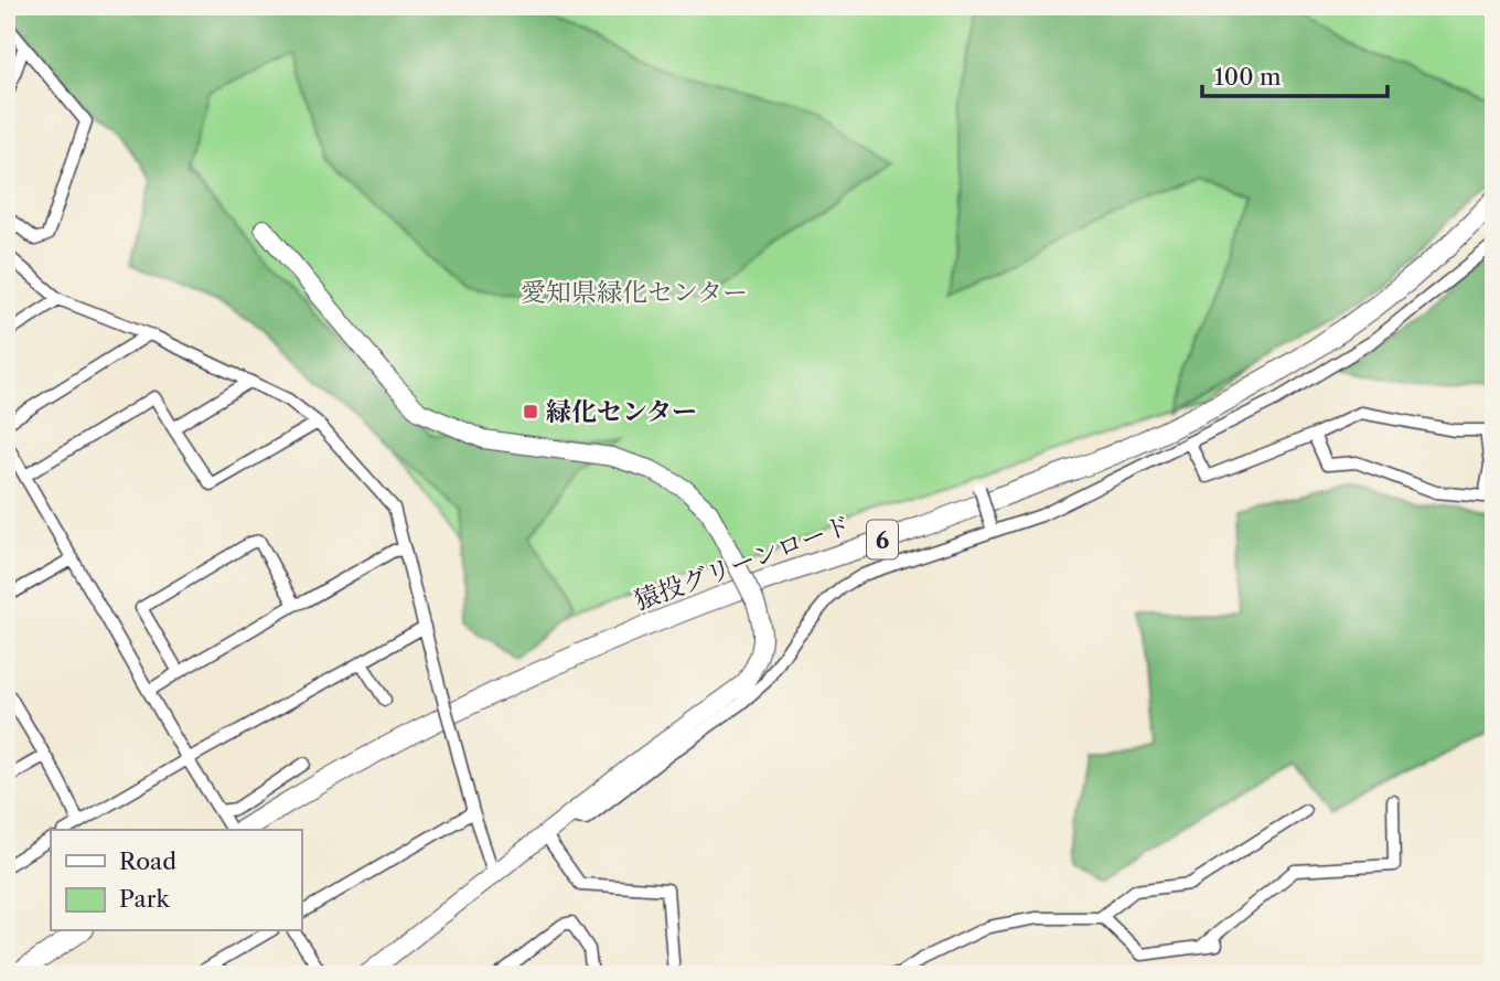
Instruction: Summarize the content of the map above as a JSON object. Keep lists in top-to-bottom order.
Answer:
{
  "streets": {
    "main road": ["6", "猿投グリーンロード"]
  },
  "parks": ["愛知県緑化センター"],
  "places": {
    "transit": ["緑化センター"]
  },
  "legend": ["Road", "Park"],
  "scale_bar": "100 m"
}
